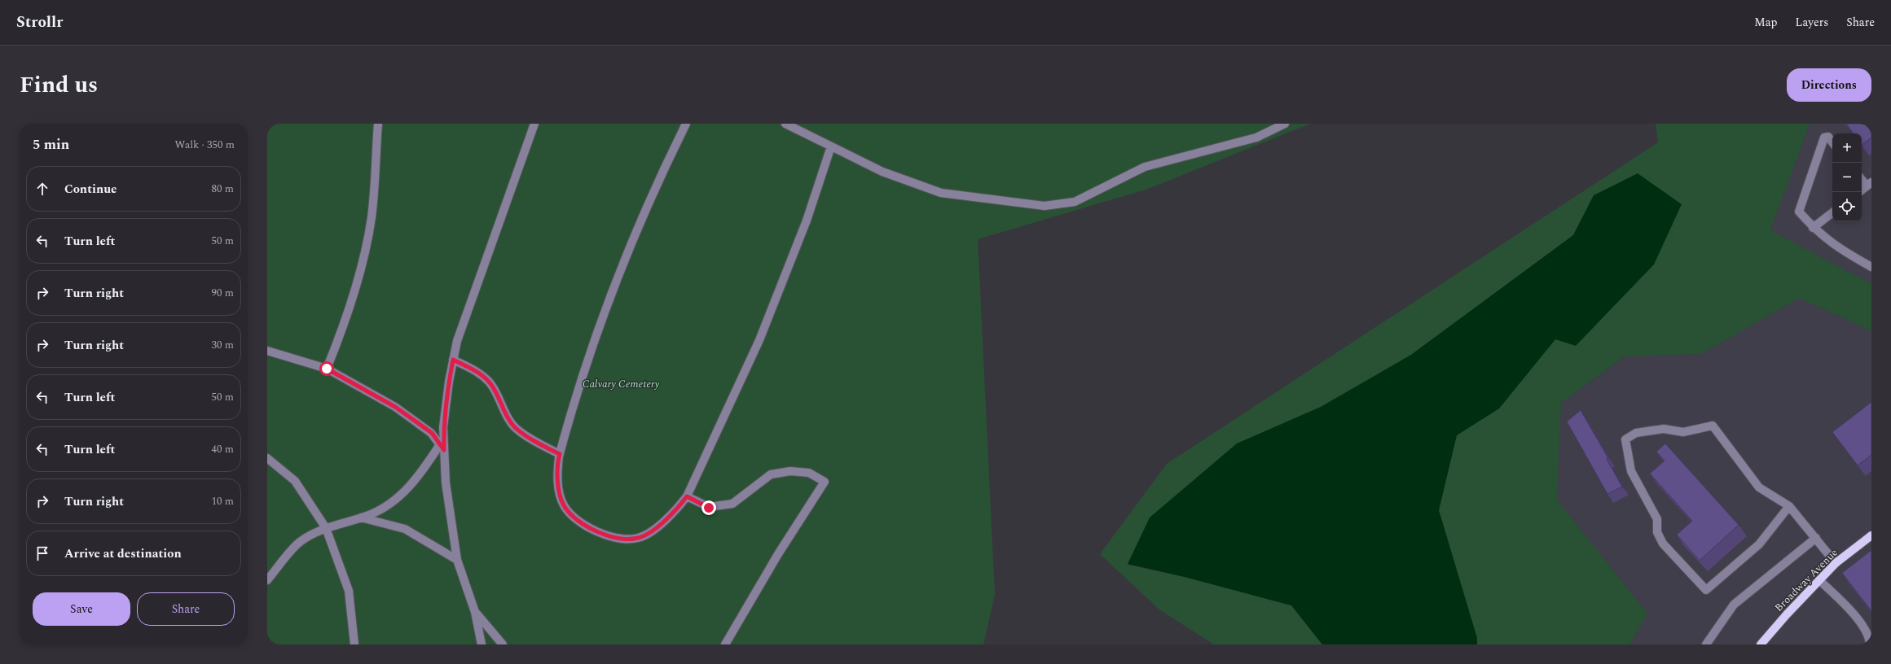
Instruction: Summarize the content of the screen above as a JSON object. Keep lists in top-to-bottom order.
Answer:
{
  "streets": {
    "main road": ["Broadway Avenue"]
  },
  "parks": ["Calvary Cemetery"],
  "page": {
    "header": "Strollr",
    "nav": ["Map", "Layers", "Share"],
    "title": "Find us",
    "buttons": [
      "Directions",
      ["Save", "Share"]
    ],
    "heading": ["5 min", "Walk · 350 m"],
    "map_buttons": ["+", "−"],
    "list": [
      ["Continue", "80 m"],
      ["Turn left", "50 m"],
      ["Turn right", "90 m"],
      ["Turn right", "30 m"],
      ["Turn left", "50 m"],
      ["Turn left", "40 m"],
      ["Turn right", "10 m"],
      "Arrive at destination"
    ]
  }
}
